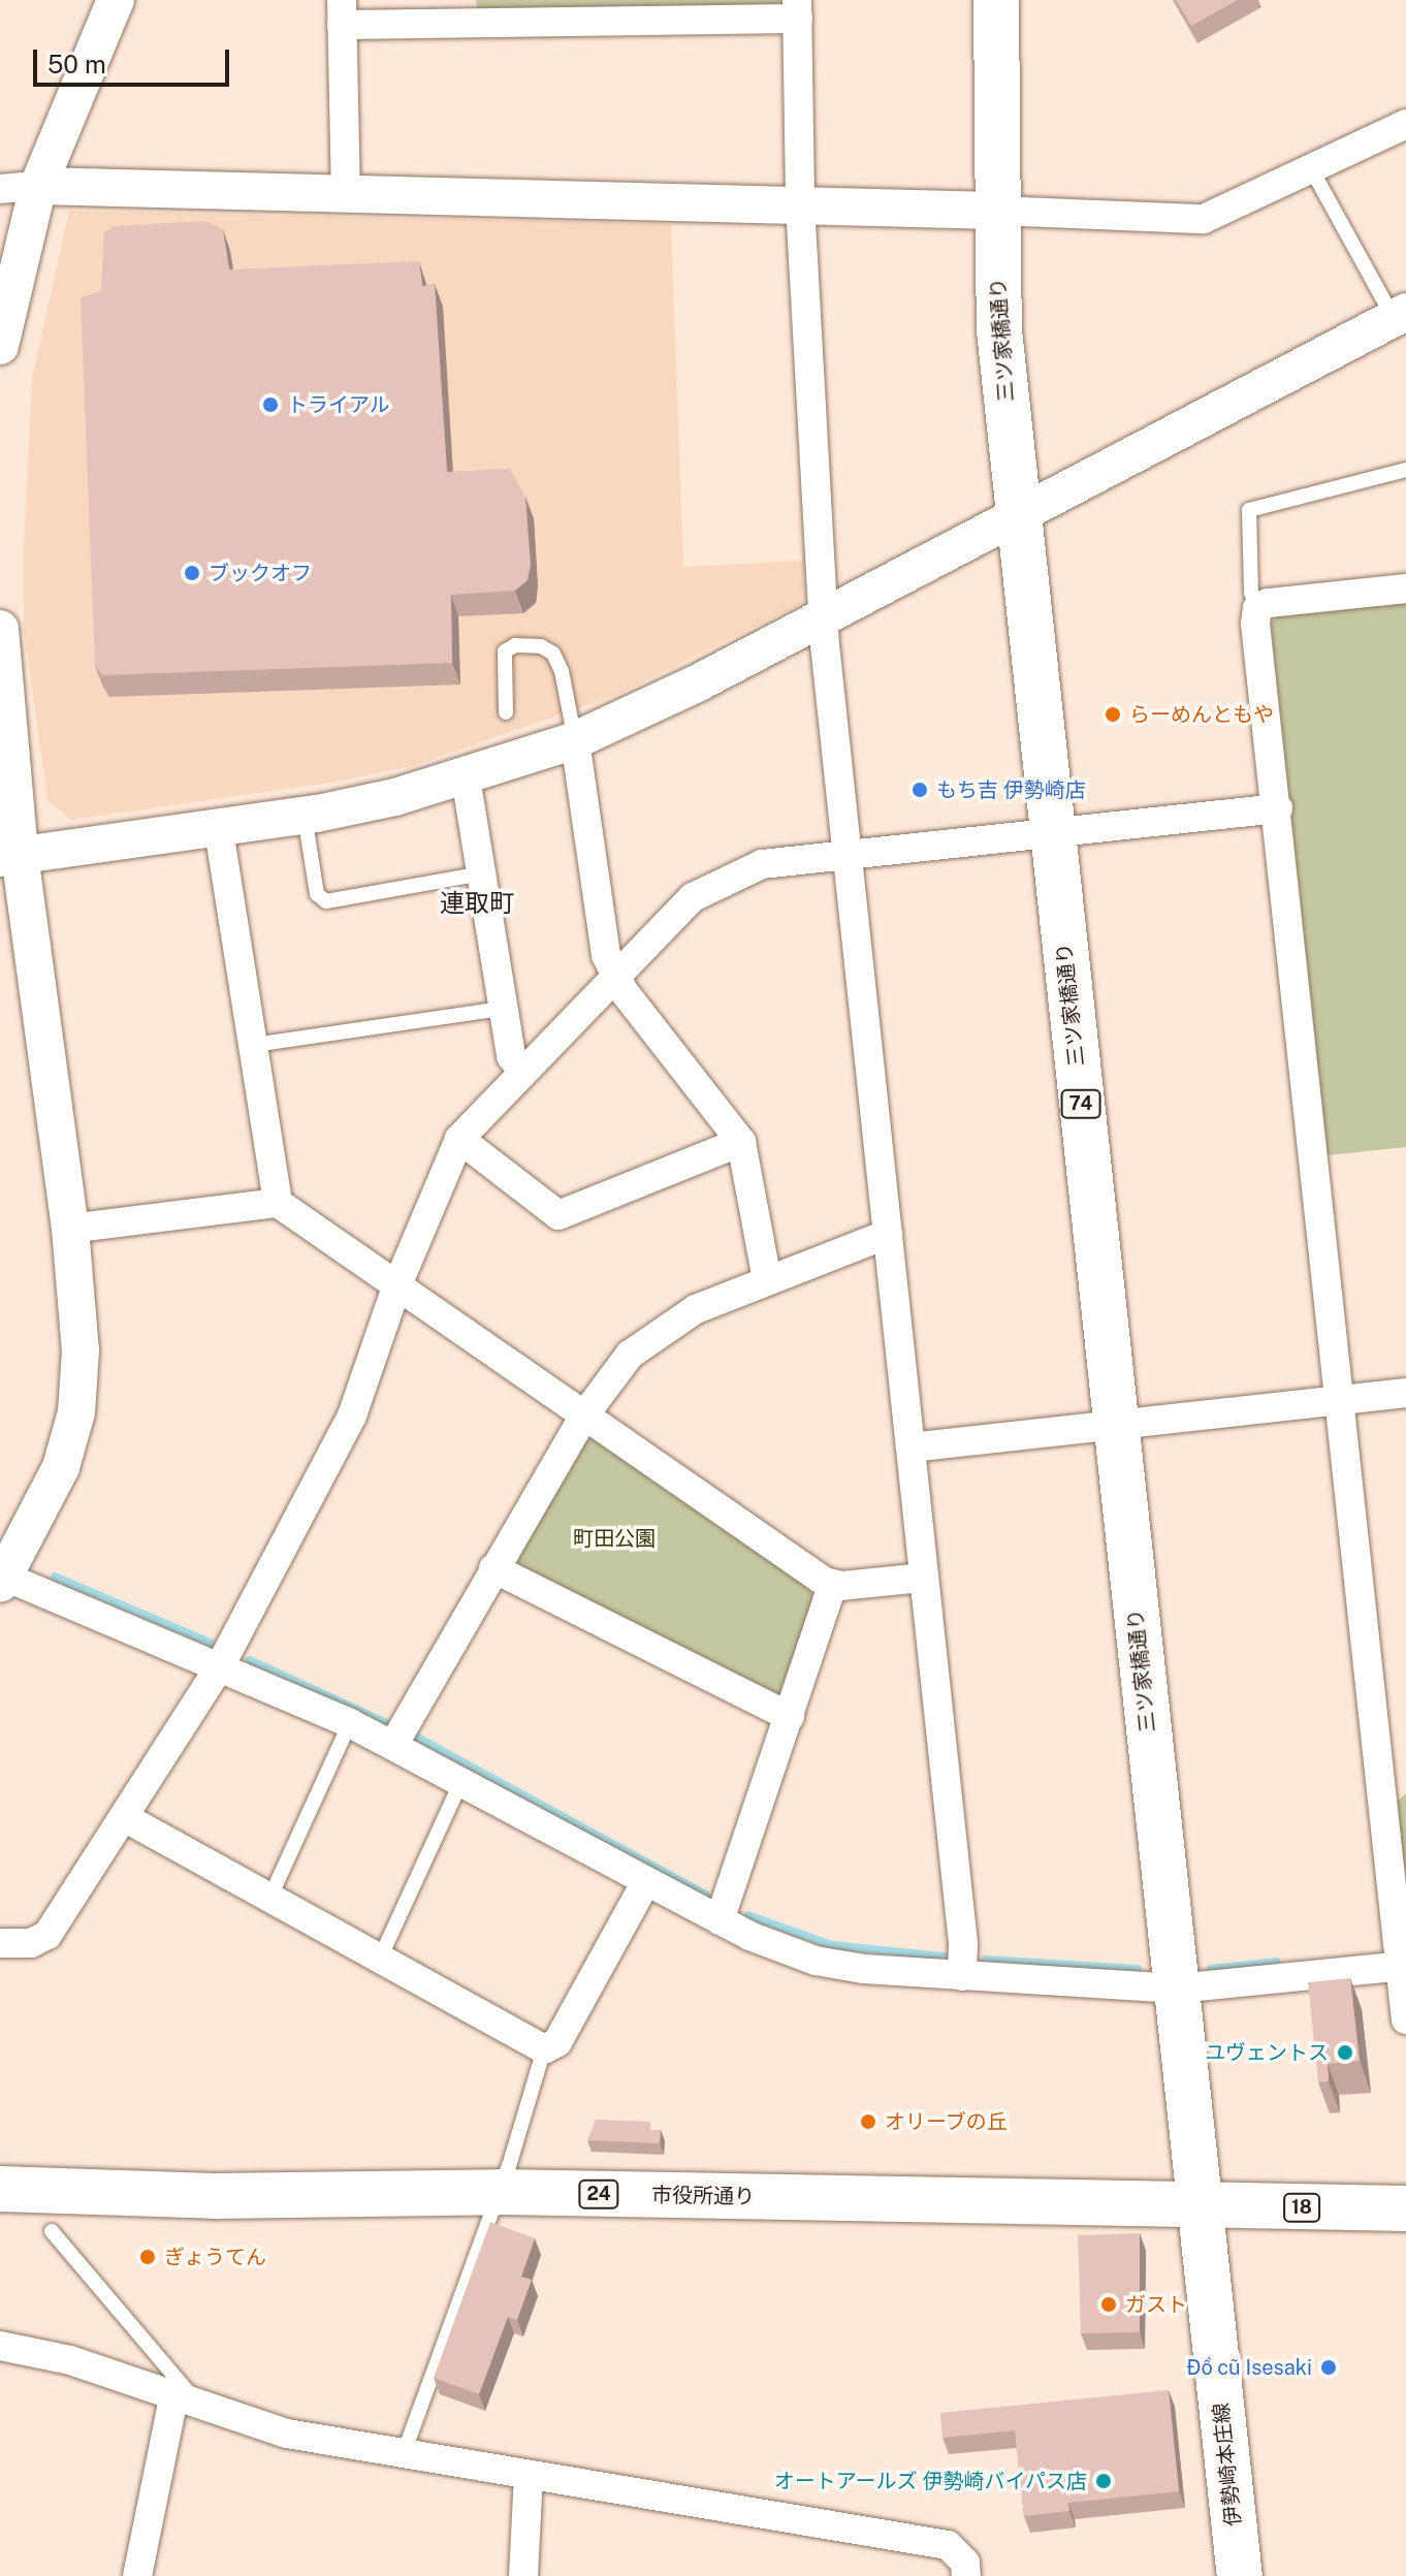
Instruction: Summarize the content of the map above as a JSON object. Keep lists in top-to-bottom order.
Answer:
{
  "streets": {
    "main road": [
      "三ツ家橋通り",
      "74",
      "24",
      "市役所通り",
      "18",
      "伊勢崎本庄線"
    ]
  },
  "crossings": [
    ["三ツ家橋通り", "市役所通り"],
    ["三ツ家橋通り", "伊勢崎本庄線"],
    ["市役所通り", "伊勢崎本庄線"]
  ],
  "districts": ["連取町"],
  "parks": ["町田公園"],
  "places": [
    "トライアル",
    "ブックオフ",
    "らーめんともや",
    "もち吉 伊勢崎店",
    "ユヴェントス",
    "オリーブの丘",
    "ぎょうてん",
    "ガスト",
    "Đồ cũ Isesaki",
    "オートアールズ 伊勢崎バイパス店"
  ],
  "scale_bar": "50 m"
}
